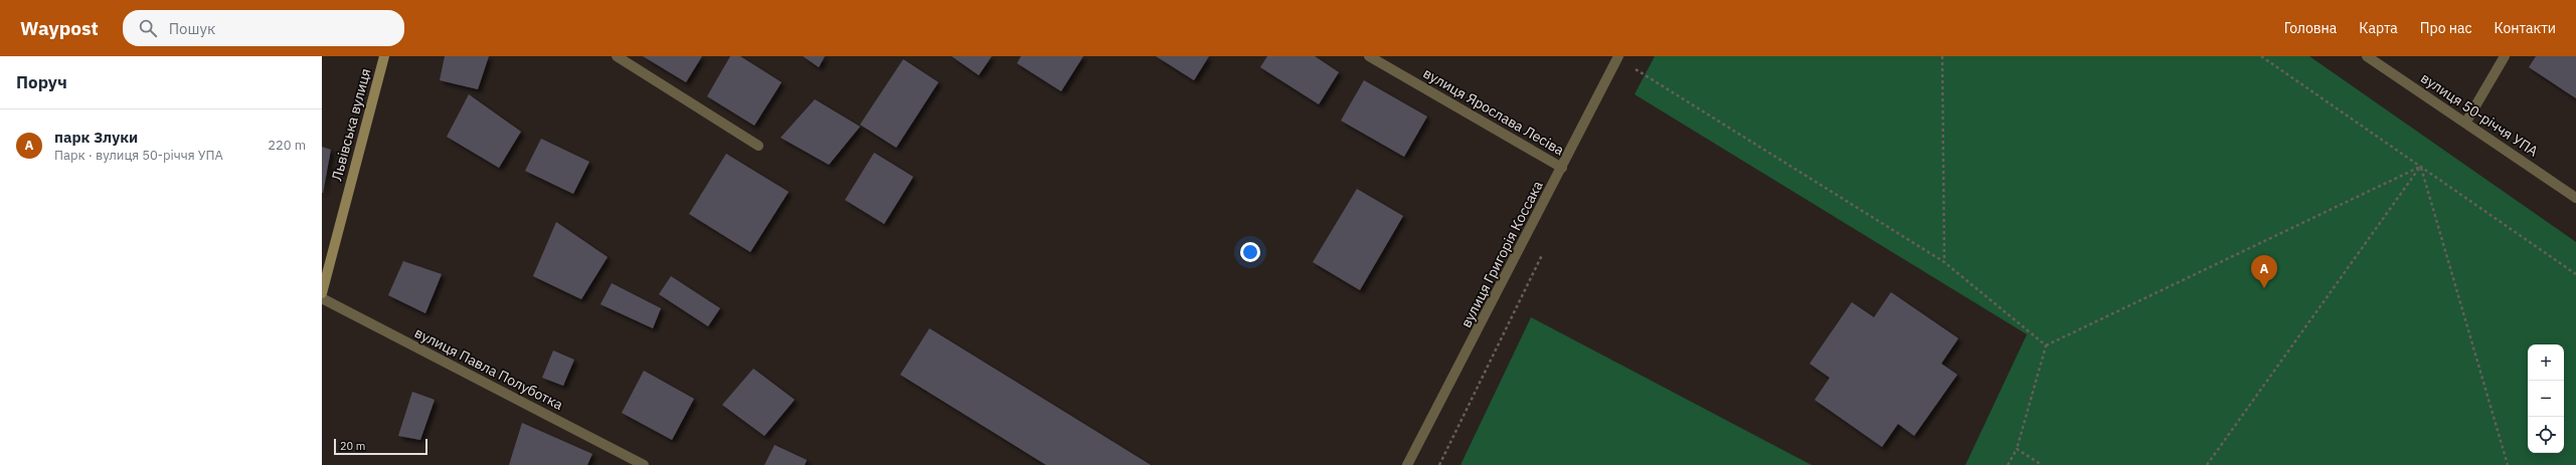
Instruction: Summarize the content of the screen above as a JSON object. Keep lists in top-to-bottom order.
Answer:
{
  "streets": {
    "main road": ["Львівська вулиця"],
    "street": [
      "вулиця Ярослава Лесіва",
      "вулиця 50-річчя УПА",
      "вулиця Григорія Коссака",
      "вулиця Павла Полуботка"
    ]
  },
  "crossings": [
    ["вулиця Ярослава Лесіва", "вулиця Григорія Коссака"]
  ],
  "scale_bar": "20 m",
  "page": {
    "header": "Waypost",
    "search": "Пошук",
    "nav": [
      "Головна",
      "Карта",
      "Про нас",
      "Контакти"
    ],
    "heading": "Поруч",
    "list": [
      {
        "mark": "A",
        "name": "парк Злуки",
        "note": "Парк · вулиця 50-річчя УПА",
        "value": "220 m"
      }
    ],
    "pins": "A",
    "map_buttons": ["+", "−"],
    "scale": "20 m"
  }
}
